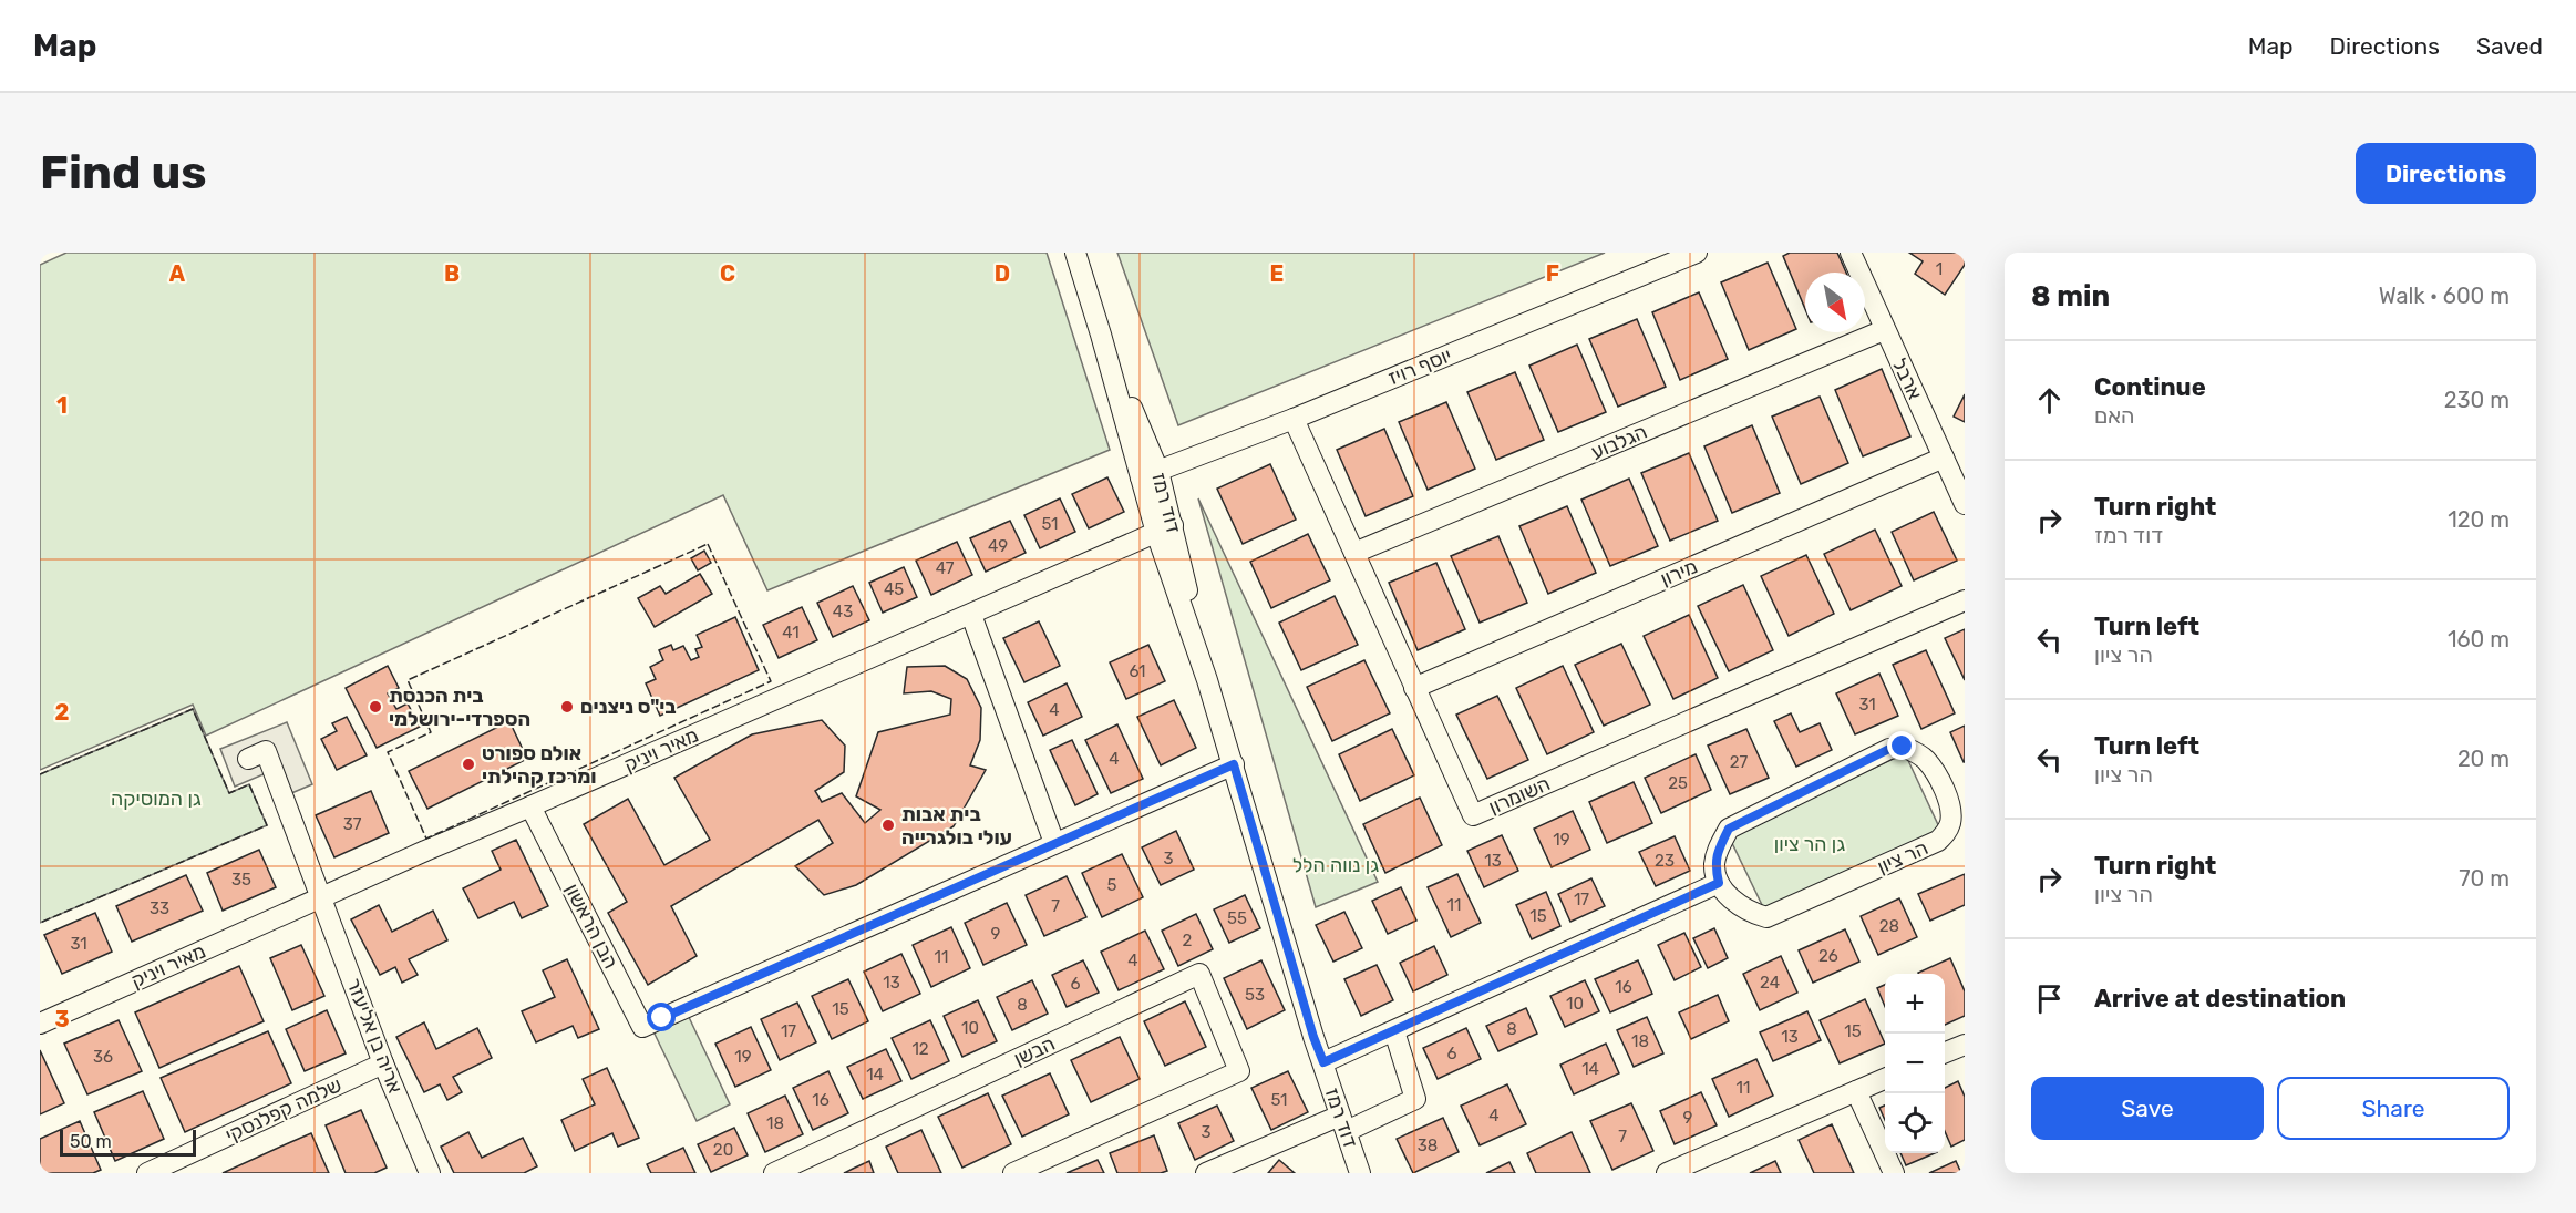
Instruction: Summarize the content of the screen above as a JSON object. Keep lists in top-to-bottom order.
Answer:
{
  "streets": {
    "street": [
      "יוסף רויז",
      "ארבל",
      "הגלבוע",
      "דוד רמז",
      "מירון",
      "מאיר ויניק",
      "השומרון",
      "הר ציון",
      "הבן הראשון",
      "אריה בן אליעזר",
      "הבשן",
      "שלמה קפלנסקי"
    ]
  },
  "crossings": [
    ["יוסף רויז", "דוד רמז"],
    ["יוסף רויז", "השומרון"],
    ["ארבל", "הגלבוע"],
    ["ארבל", "מירון"],
    ["הגלבוע", "השומרון"],
    ["דוד רמז", "מאיר ויניק"],
    ["מירון", "השומרון"],
    ["מאיר ויניק", "הבן הראשון"],
    ["מאיר ויניק", "אריה בן אליעזר"],
    ["אריה בן אליעזר", "שלמה קפלנסקי"]
  ],
  "parks": ["גן המוסיקה", "גן הר ציון", "גן נווה הלל"],
  "places": [
    "בית הכנסת הספרדי-ירושלמי",
    "בי\"ס ניצנים",
    "אולם ספורט ומרכז קהילתי",
    "בית אבות עולי בולגרייה"
  ],
  "house_numbers": [
    "1",
    "51",
    "49",
    "47",
    "45",
    "43",
    "41",
    "61",
    "31",
    "4",
    "4",
    "27",
    "25",
    "37",
    "19",
    "3",
    "13",
    "23",
    "35",
    "5",
    "17",
    "11",
    "7",
    "33",
    "15",
    "55",
    "28",
    "9",
    "2",
    "31",
    "26",
    "11",
    "4",
    "13",
    "24",
    "6",
    "16",
    "53",
    "10",
    "8",
    "15",
    "10",
    "8",
    "17",
    "15",
    "13",
    "18",
    "12",
    "6",
    "36",
    "19",
    "14",
    "14",
    "11",
    "16",
    "51",
    "4",
    "9",
    "18",
    "3",
    "7",
    "38",
    "20"
  ],
  "scale_bar": "50 m",
  "north": "bottom right",
  "page": {
    "header": "Map",
    "nav": ["Map", "Directions", "Saved"],
    "buttons": [
      "Directions",
      ["Save", "Share"]
    ],
    "title": "Find us",
    "heading": ["8 min", "Walk · 600 m"],
    "list": [
      ["Continue", "האם", "230 m"],
      ["Turn right", "דוד רמז", "120 m"],
      ["Turn left", "הר ציון", "160 m"],
      ["Turn left", "הר ציון", "20 m"],
      ["Turn right", "הר ציון", "70 m"],
      "Arrive at destination"
    ],
    "map_buttons": ["+", "−"],
    "scale": "50 m"
  },
  "grid": {
    "columns": [
      "A",
      "B",
      "C",
      "D",
      "E",
      "F"
    ],
    "rows": ["1", "2", "3"]
  }
}
